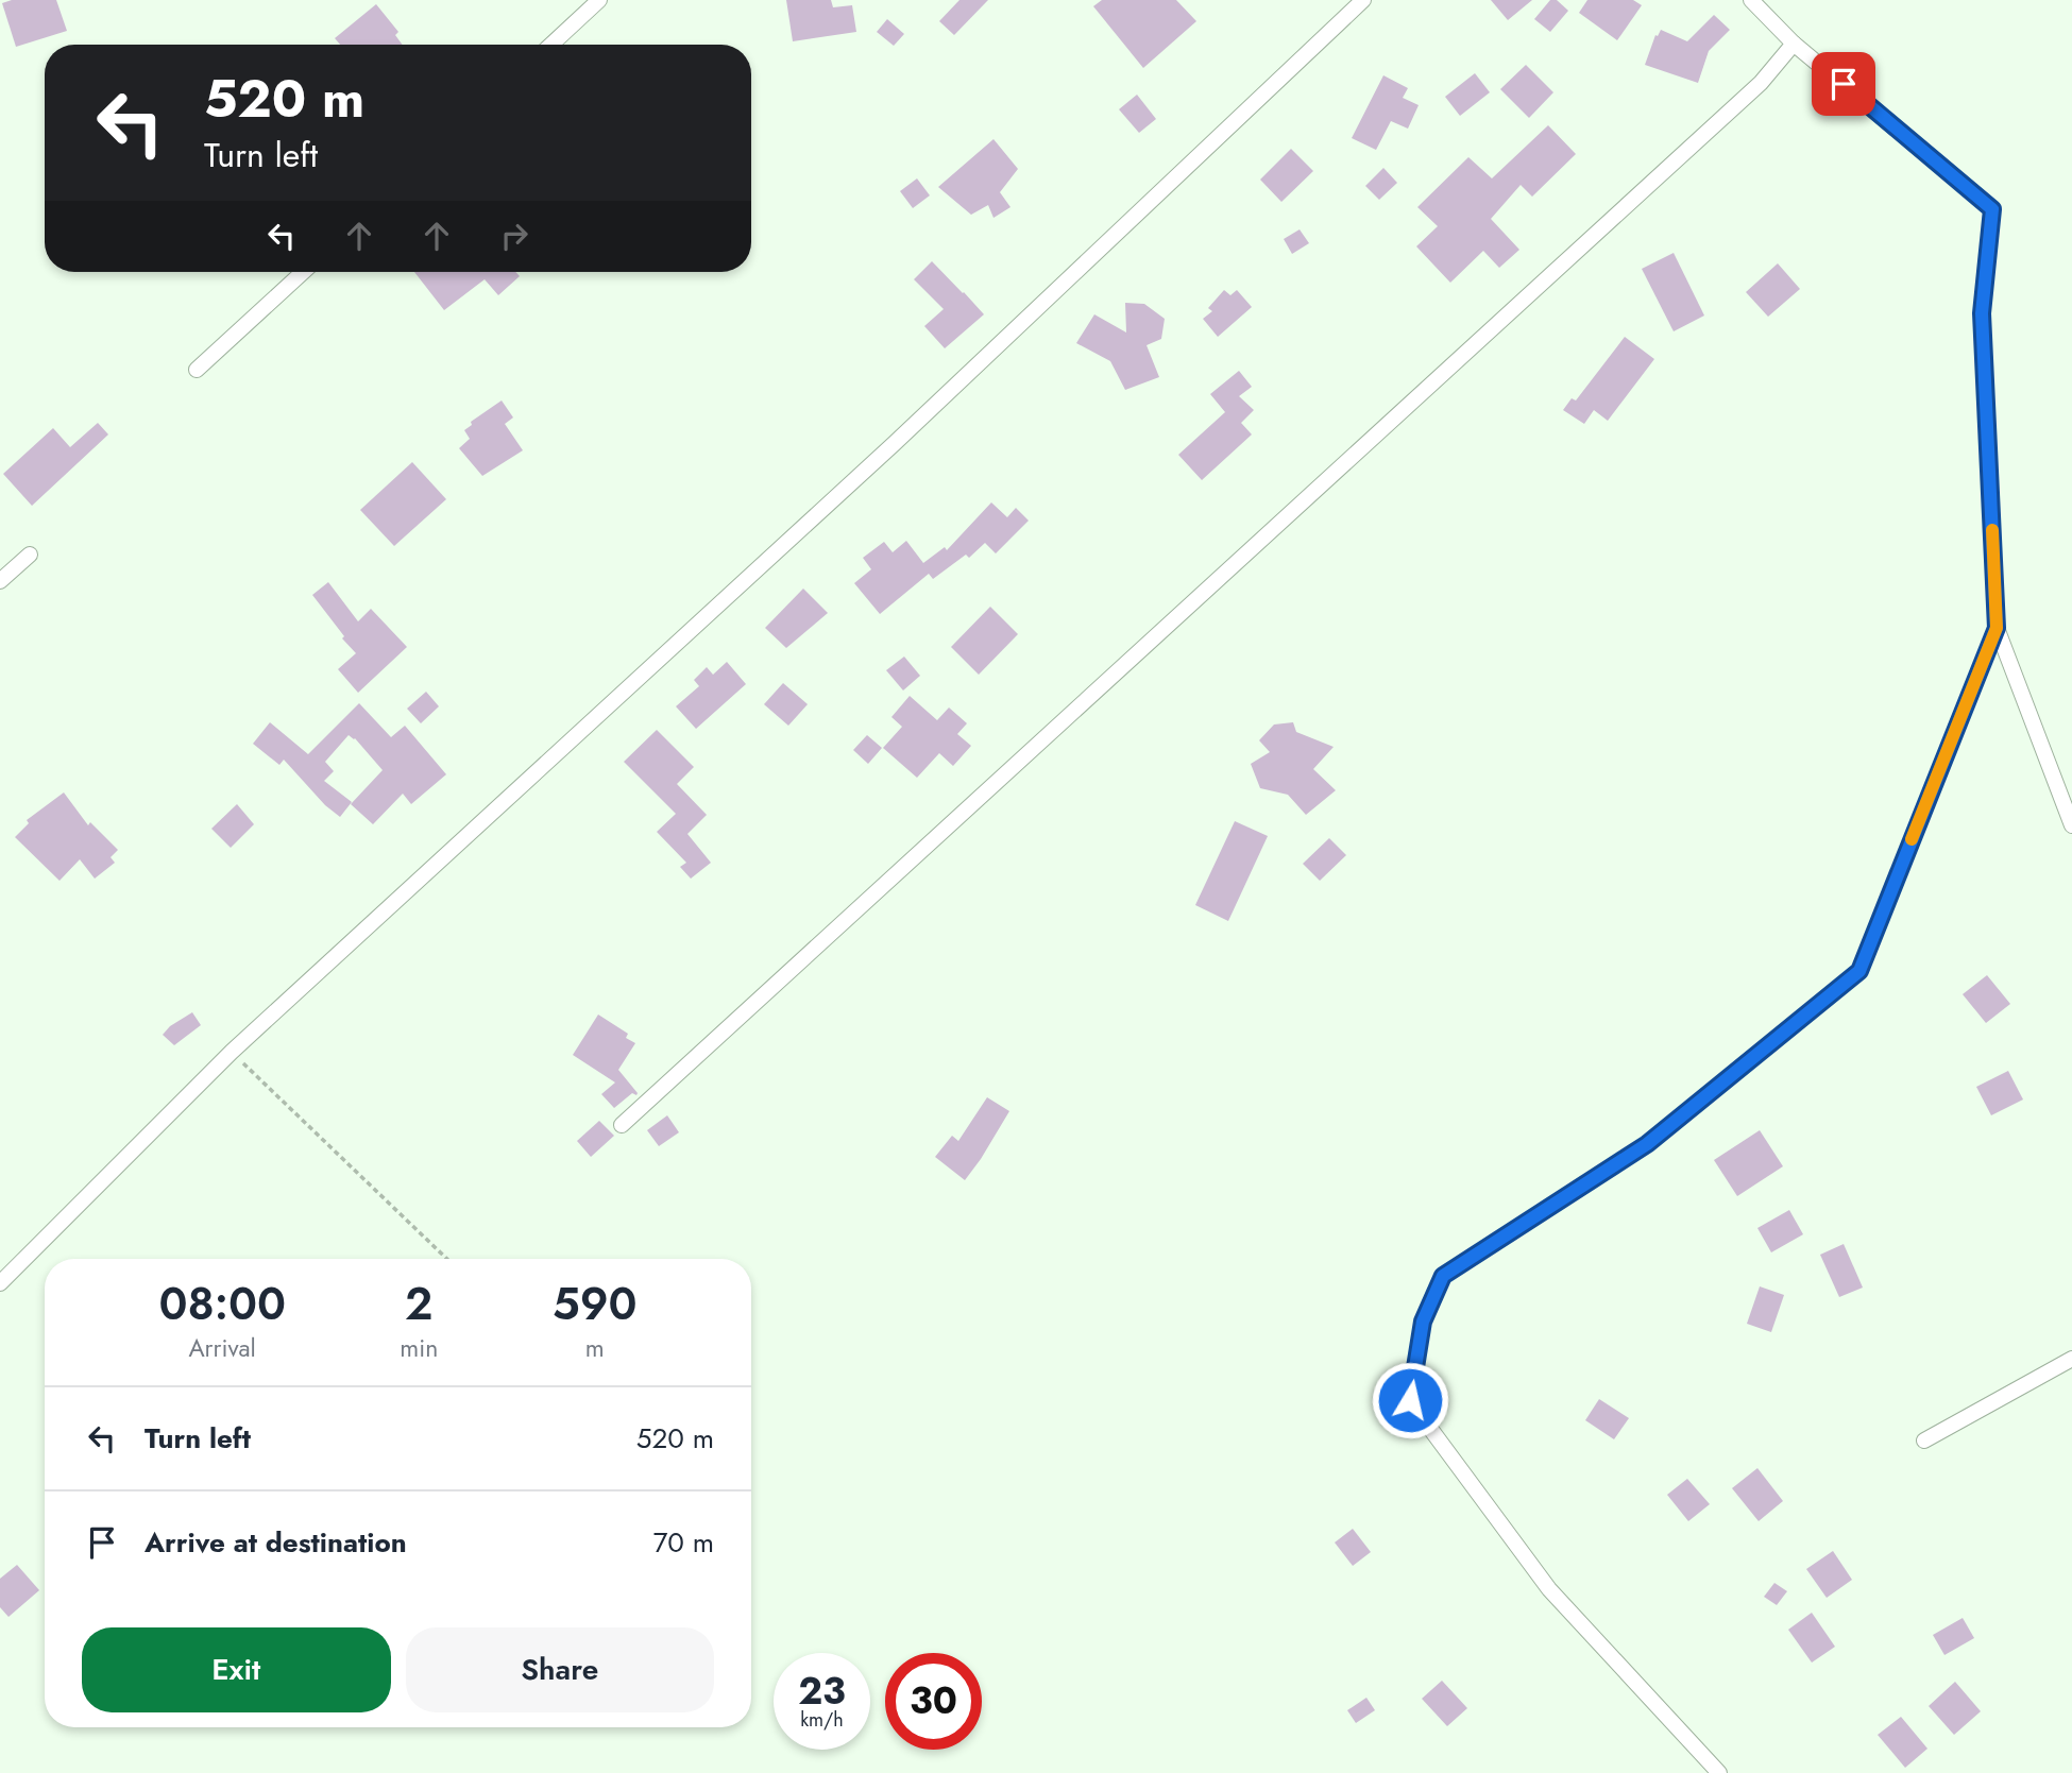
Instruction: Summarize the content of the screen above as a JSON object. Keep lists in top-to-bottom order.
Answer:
{
  "page": {
    "turn": ["520 m", "Turn left"],
    "eta": [
      "08:00",
      "Arrival",
      "2",
      "min",
      "590",
      "m"
    ],
    "list": [
      {
        "name": "Turn left",
        "value": "520 m"
      },
      {
        "name": "Arrive at destination",
        "value": "70 m"
      }
    ],
    "buttons": ["Exit", "Share"],
    "speed": "23 km/h",
    "limit": "30"
  }
}
